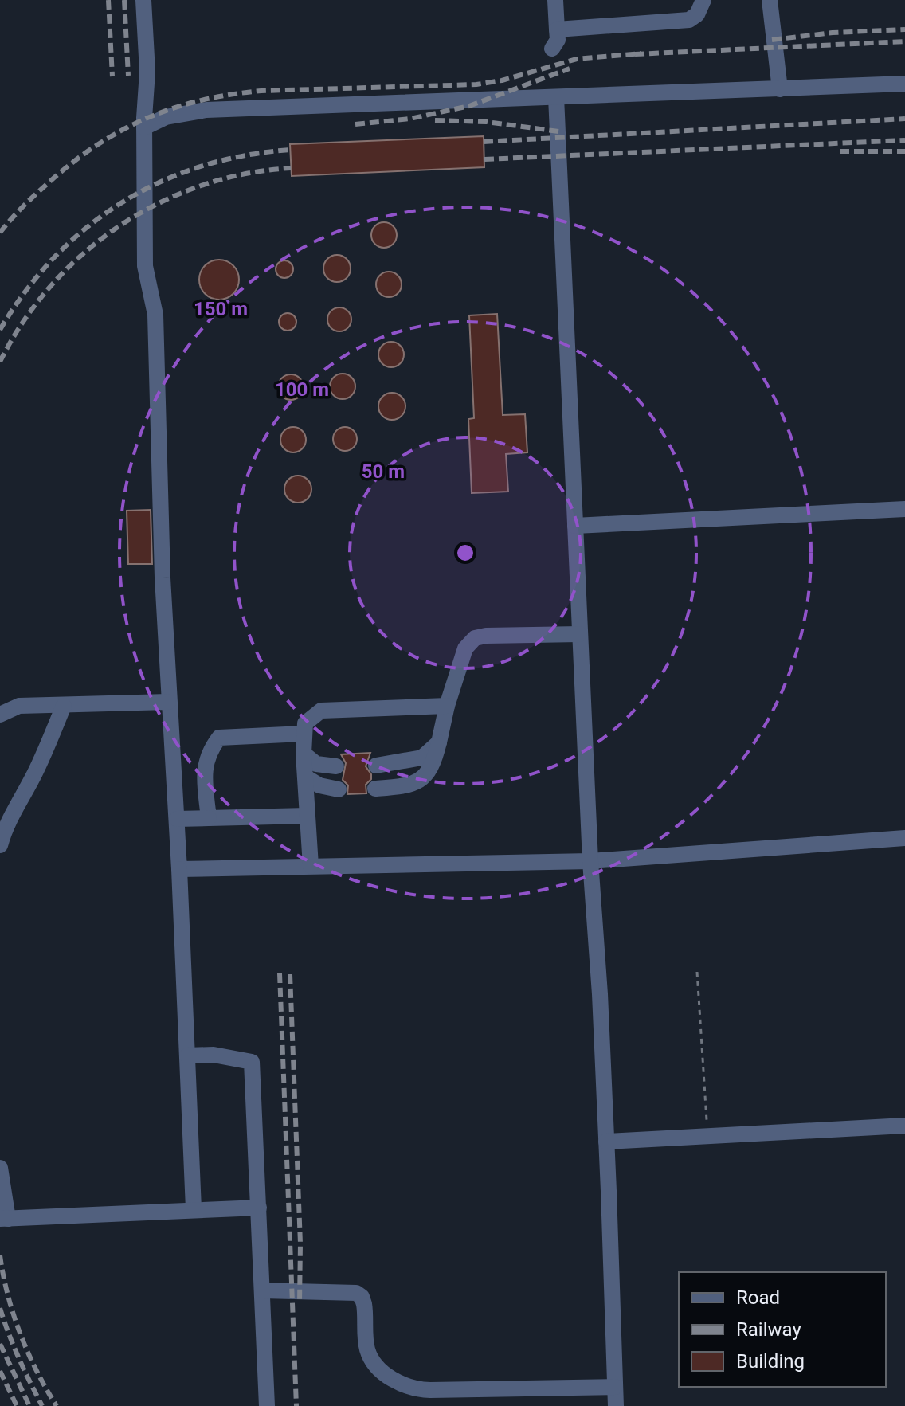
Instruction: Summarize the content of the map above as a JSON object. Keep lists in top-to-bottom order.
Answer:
{
  "legend": ["Road", "Railway", "Building"],
  "rings": ["150 m", "100 m", "50 m"]
}
